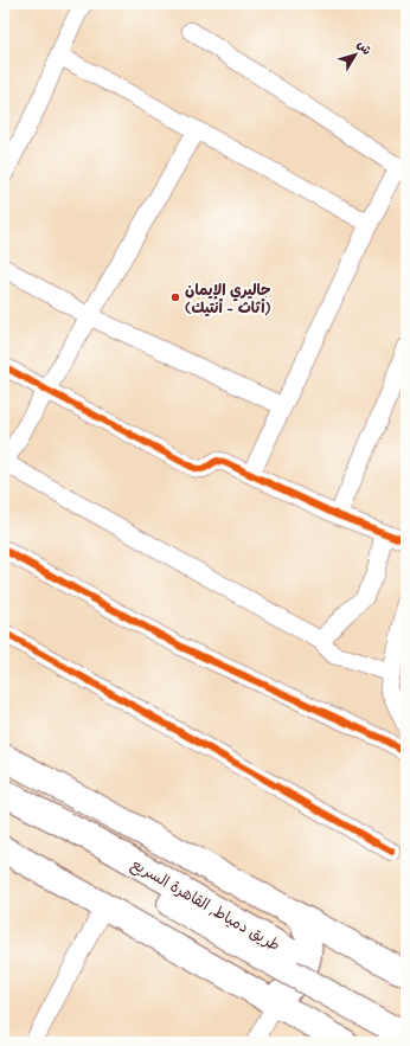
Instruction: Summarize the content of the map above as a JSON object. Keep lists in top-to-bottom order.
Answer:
{
  "streets": {
    "highway": ["طريق دمياط, القاهرة السريع"]
  },
  "places": ["جاليري الإيمان (أثاث - أنتيك)"],
  "north": "top right"
}
